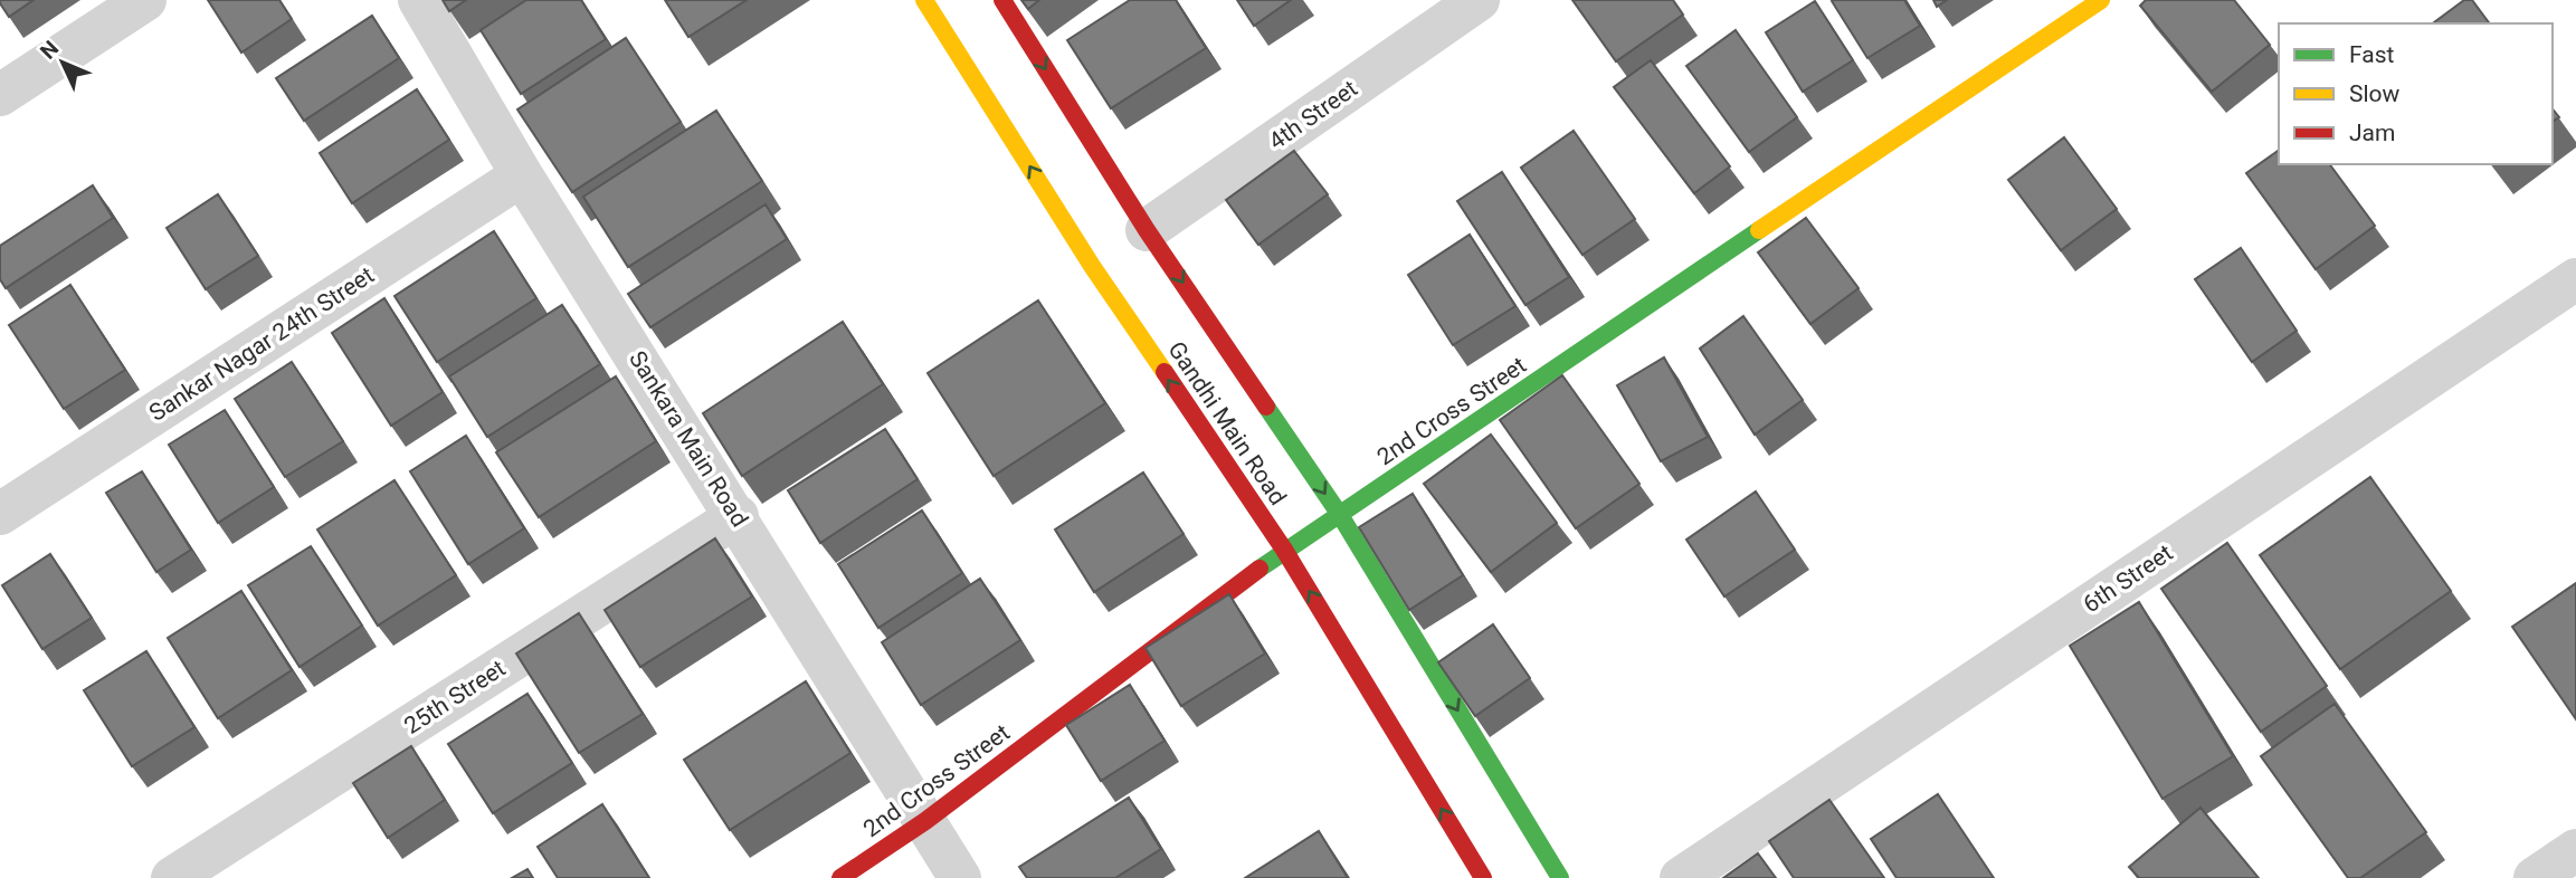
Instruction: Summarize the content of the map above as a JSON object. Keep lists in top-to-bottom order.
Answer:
{
  "streets": {
    "street": [
      "4th Street",
      "Sankar Nagar 24th Street",
      "2nd Cross Street",
      "Gandhi Main Road",
      "Sankara Main Road",
      "6th Street",
      "25th Street"
    ]
  },
  "crossings": [
    ["4th Street", "Gandhi Main Road"],
    ["Sankar Nagar 24th Street", "Sankara Main Road"],
    ["2nd Cross Street", "Gandhi Main Road"],
    ["2nd Cross Street", "Sankara Main Road"],
    ["Sankara Main Road", "25th Street"]
  ],
  "legend": ["Fast", "Slow", "Jam"],
  "north": "top left"
}
